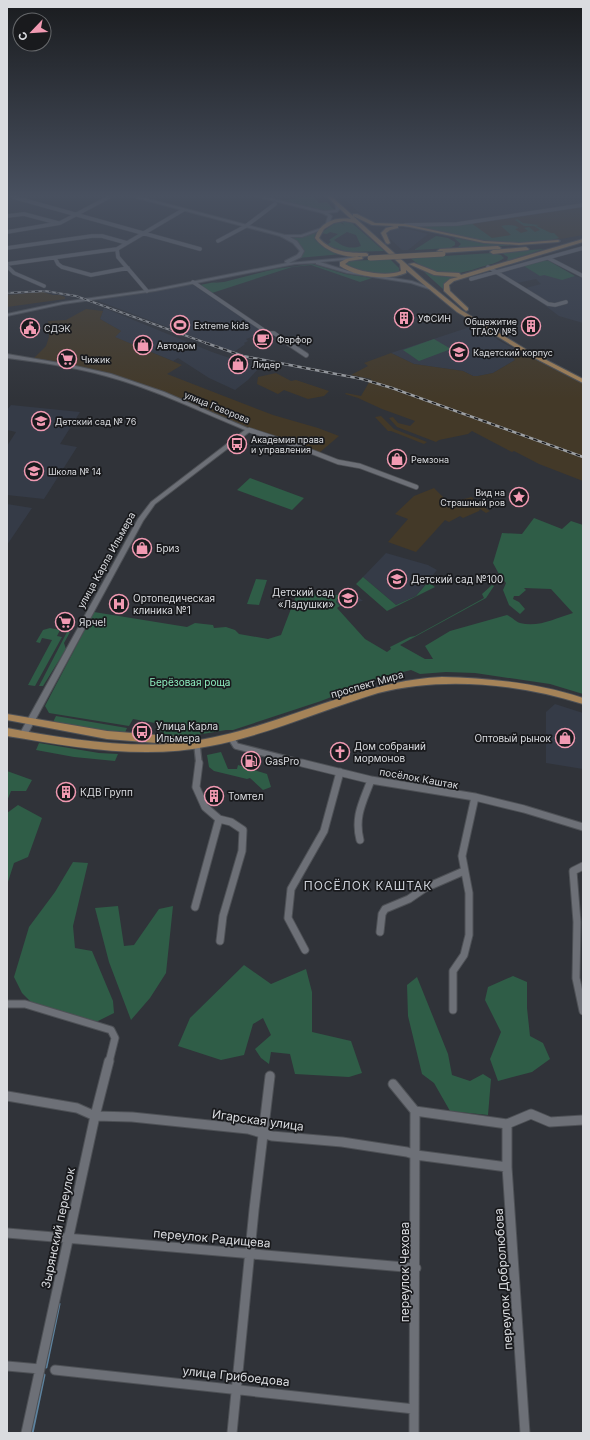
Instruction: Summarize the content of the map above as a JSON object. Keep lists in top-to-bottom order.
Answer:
{
  "streets": {
    "main road": ["улица Говорова", "улица Карла Ильмера", "проспект Мира"],
    "street": [
      "посёлок Каштак",
      "Игарская улица",
      "Зырянский переулок",
      "переулок Радищева",
      "переулок Чехова",
      "переулок Добролюбова",
      "улица Грибоедова"
    ]
  },
  "crossings": [
    ["улица Говорова", "улица Карла Ильмера"],
    ["улица Карла Ильмера", "проспект Мира"],
    ["проспект Мира", "посёлок Каштак"],
    ["Игарская улица", "Зырянский переулок"],
    ["Игарская улица", "переулок Чехова"],
    ["Игарская улица", "переулок Добролюбова"],
    ["Зырянский переулок", "переулок Радищева"],
    ["переулок Радищева", "переулок Чехова"],
    ["переулок Чехова", "улица Грибоедова"]
  ],
  "districts": ["ПОСЁЛОК КАШТАК"],
  "parks": ["Берёзовая роща"],
  "places": {
    "building": [
      "УФСИН",
      "Общежитие ТГАСУ №5",
      "КДВ Групп",
      "Томтел"
    ],
    "sports": ["Extreme kids"],
    "public building": ["СДЭК"],
    "cafe": ["Фарфор"],
    "shop": [
      "Автодом",
      "Лидер",
      "Ремзона",
      "Бриз",
      "Оптовый рынок"
    ],
    "school or university": [
      "Кадетский корпус",
      "Детский сад № 76",
      "Школа № 14",
      "Детский сад №100",
      "Детский сад «Ладушки»"
    ],
    "supermarket": ["Чижик", "Ярче!"],
    "bus stop": ["Академия права и управления", "Улица Карла Ильмера"],
    "place": ["Вид на Страшный ров"],
    "hospital": ["Ортопедическая клиника №1"],
    "church": ["Дом собраний мормонов"],
    "fuel station": ["GasPro"]
  },
  "north": "bottom left"
}
